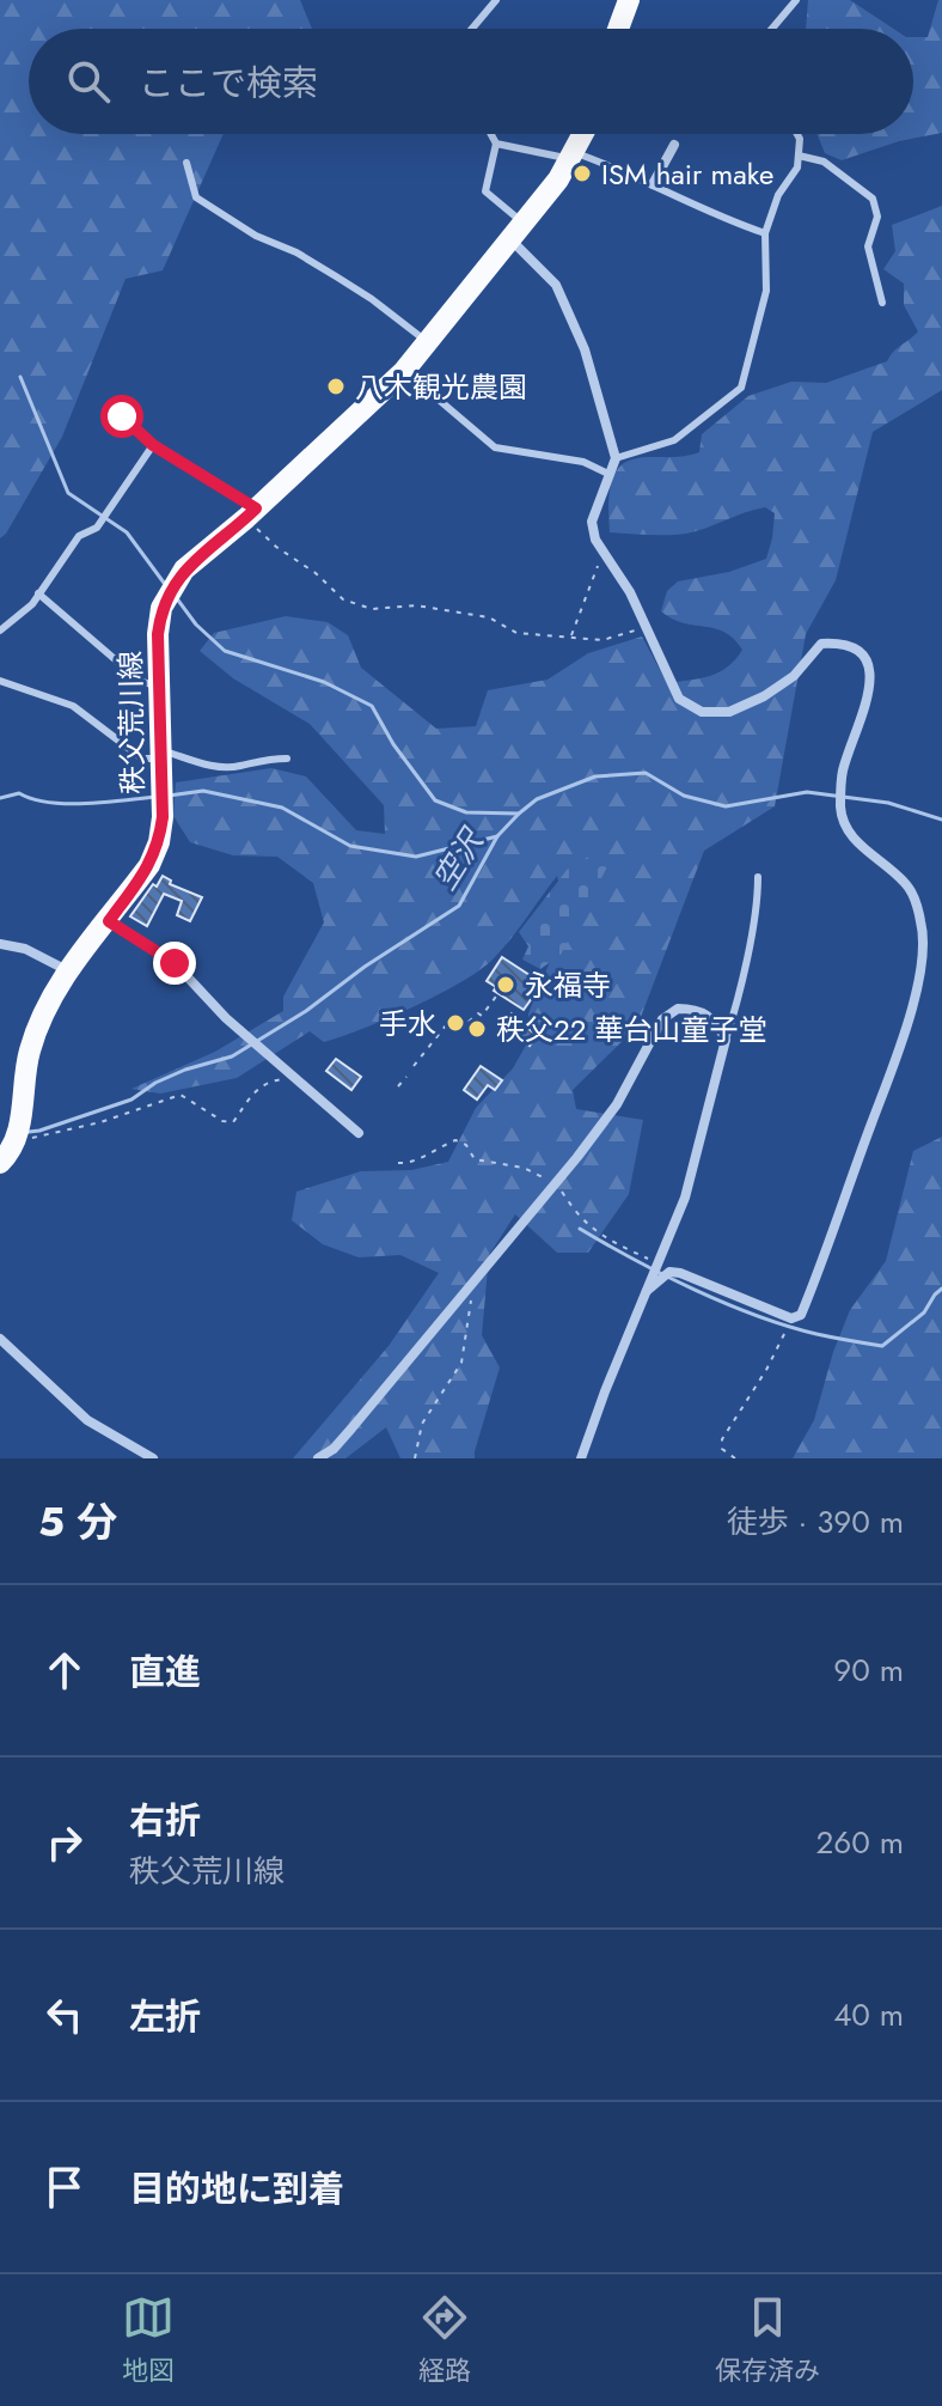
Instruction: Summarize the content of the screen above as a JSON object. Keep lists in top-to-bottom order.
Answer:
{
  "streets": {
    "main road": ["秩父荒川線"]
  },
  "water": ["空沢"],
  "places": [
    "ISM hair make",
    "八木観光農園",
    "永福寺",
    "手水",
    "秩父22 華台山童子堂"
  ],
  "page": {
    "search": "ここで検索",
    "heading": ["5 分", "徒歩 · 390 m"],
    "list": [
      ["直進", "90 m"],
      ["右折", "秩父荒川線", "260 m"],
      ["左折", "40 m"],
      "目的地に到着"
    ],
    "nav": ["地図", "経路", "保存済み"]
  }
}
